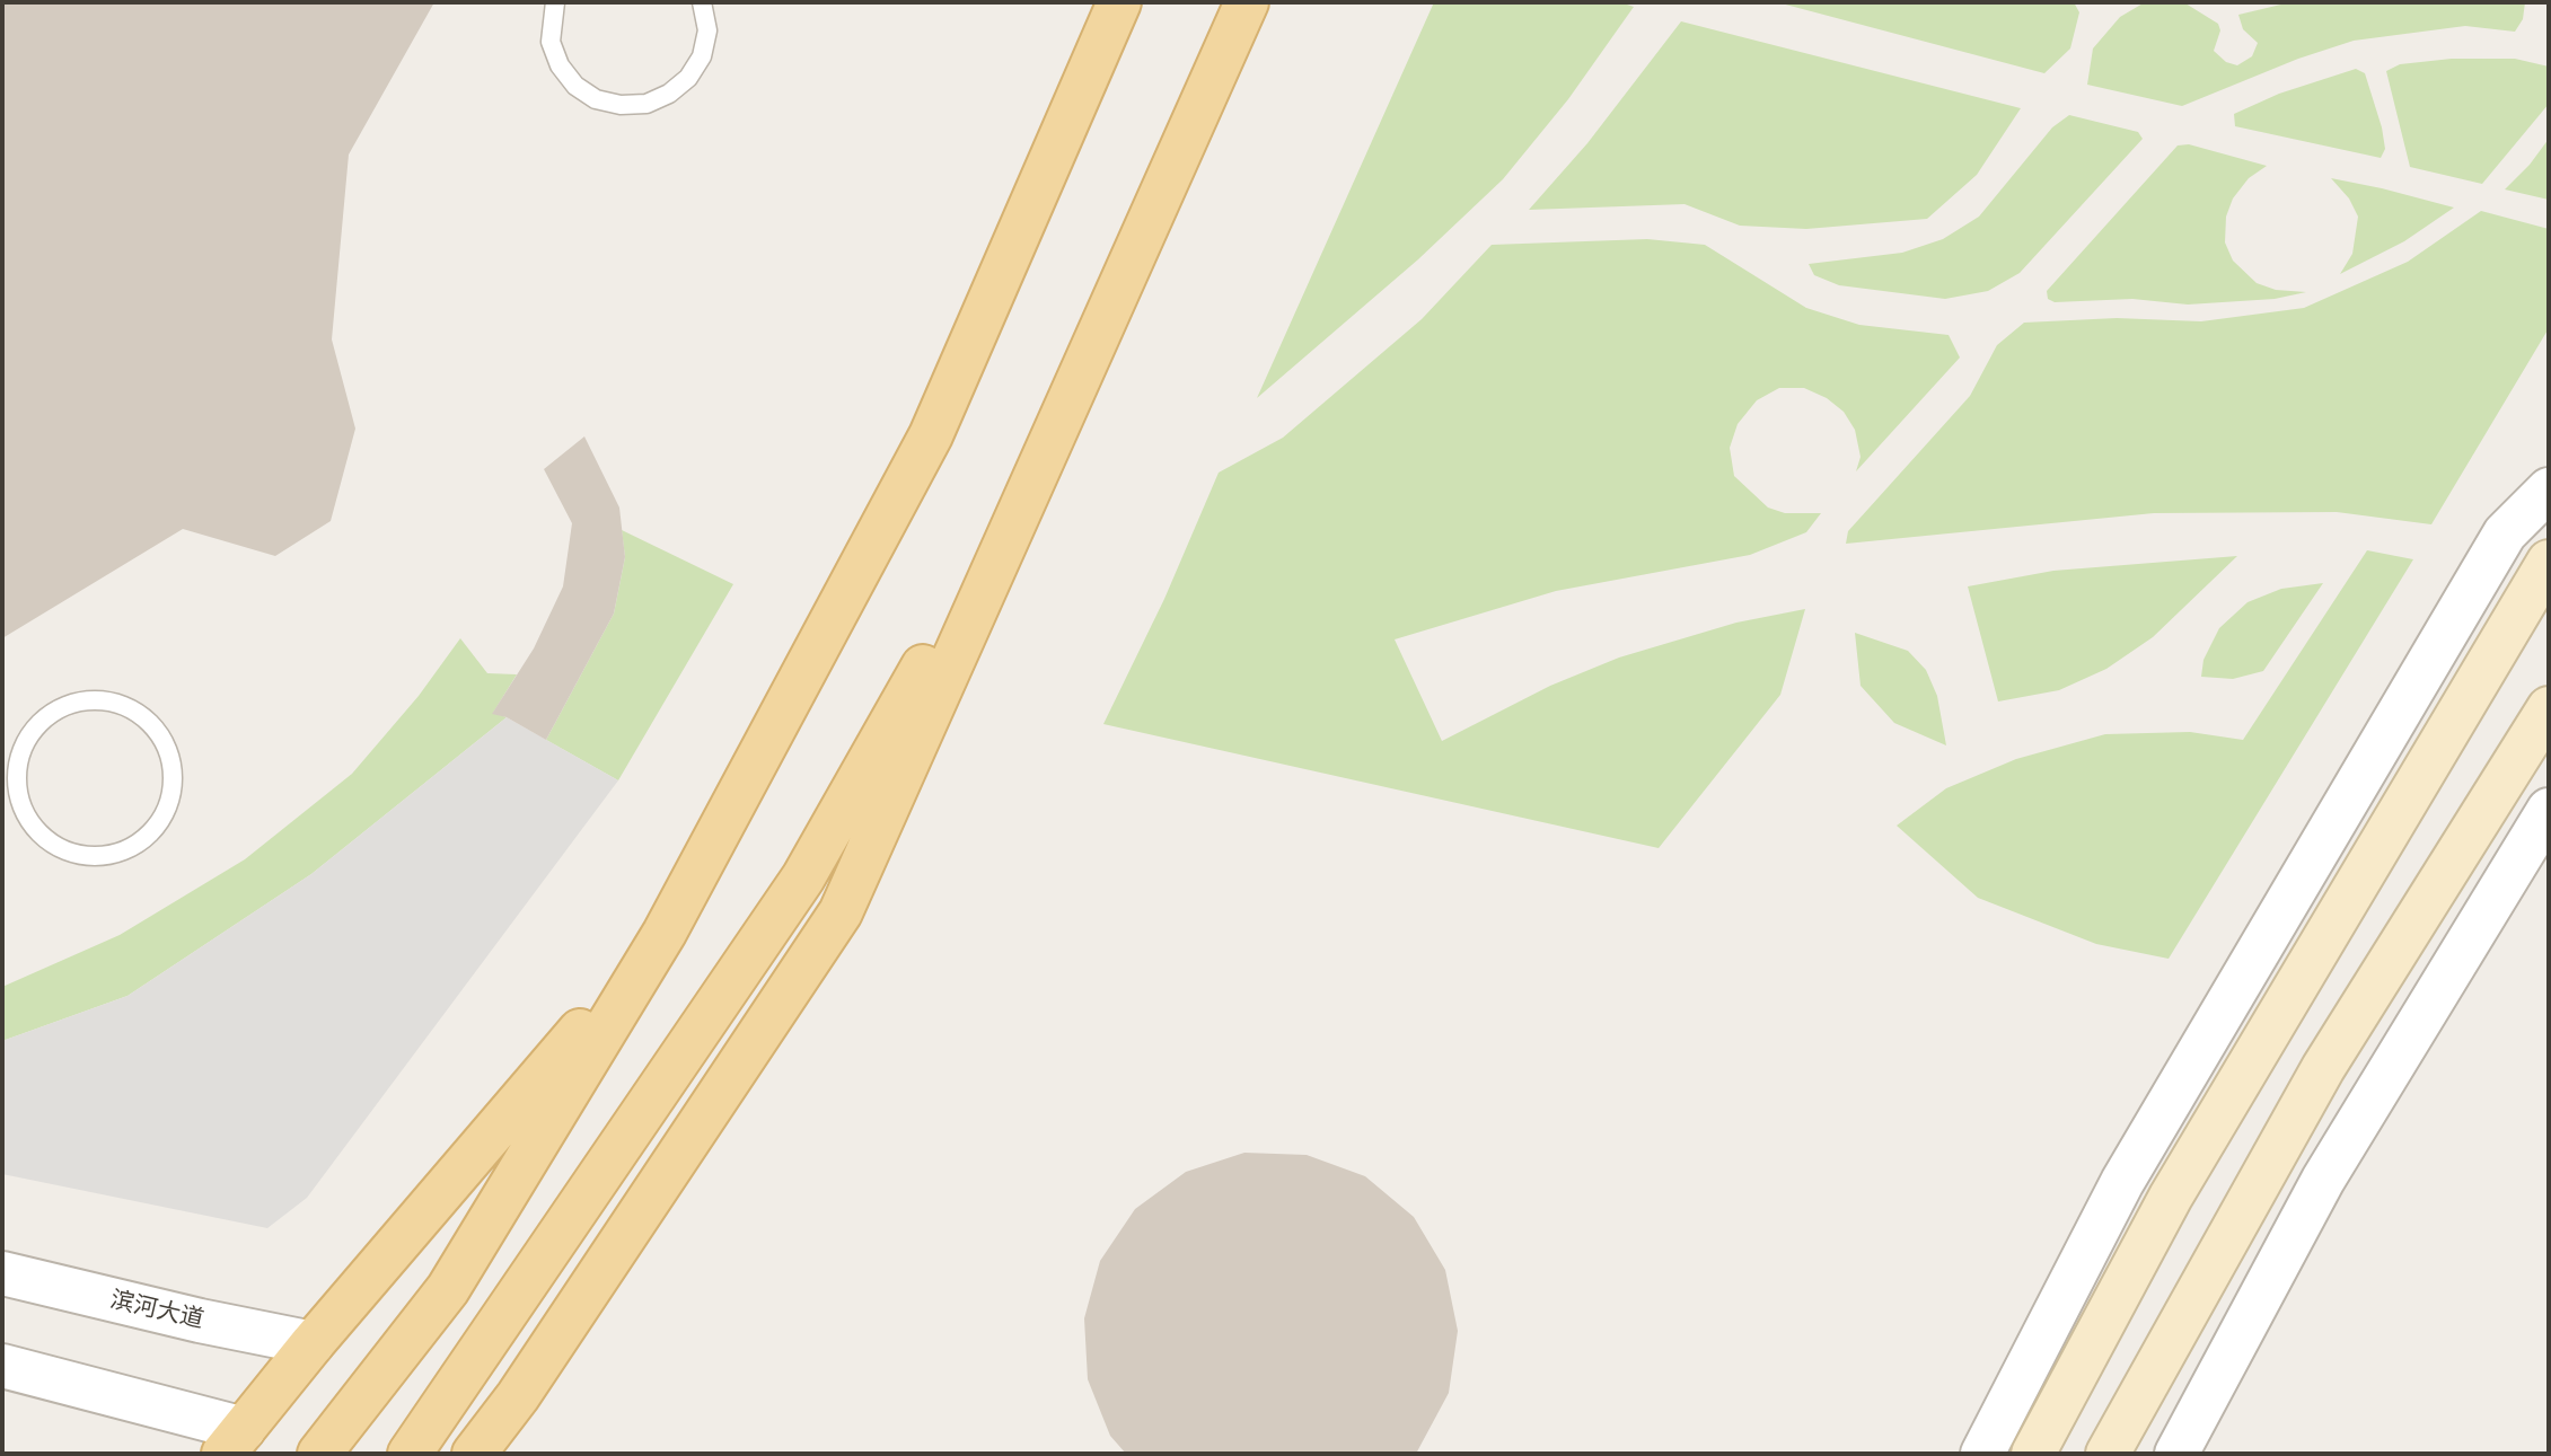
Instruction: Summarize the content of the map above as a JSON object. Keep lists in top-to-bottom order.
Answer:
{
  "streets": {
    "street": ["滨河大道"]
  }
}
